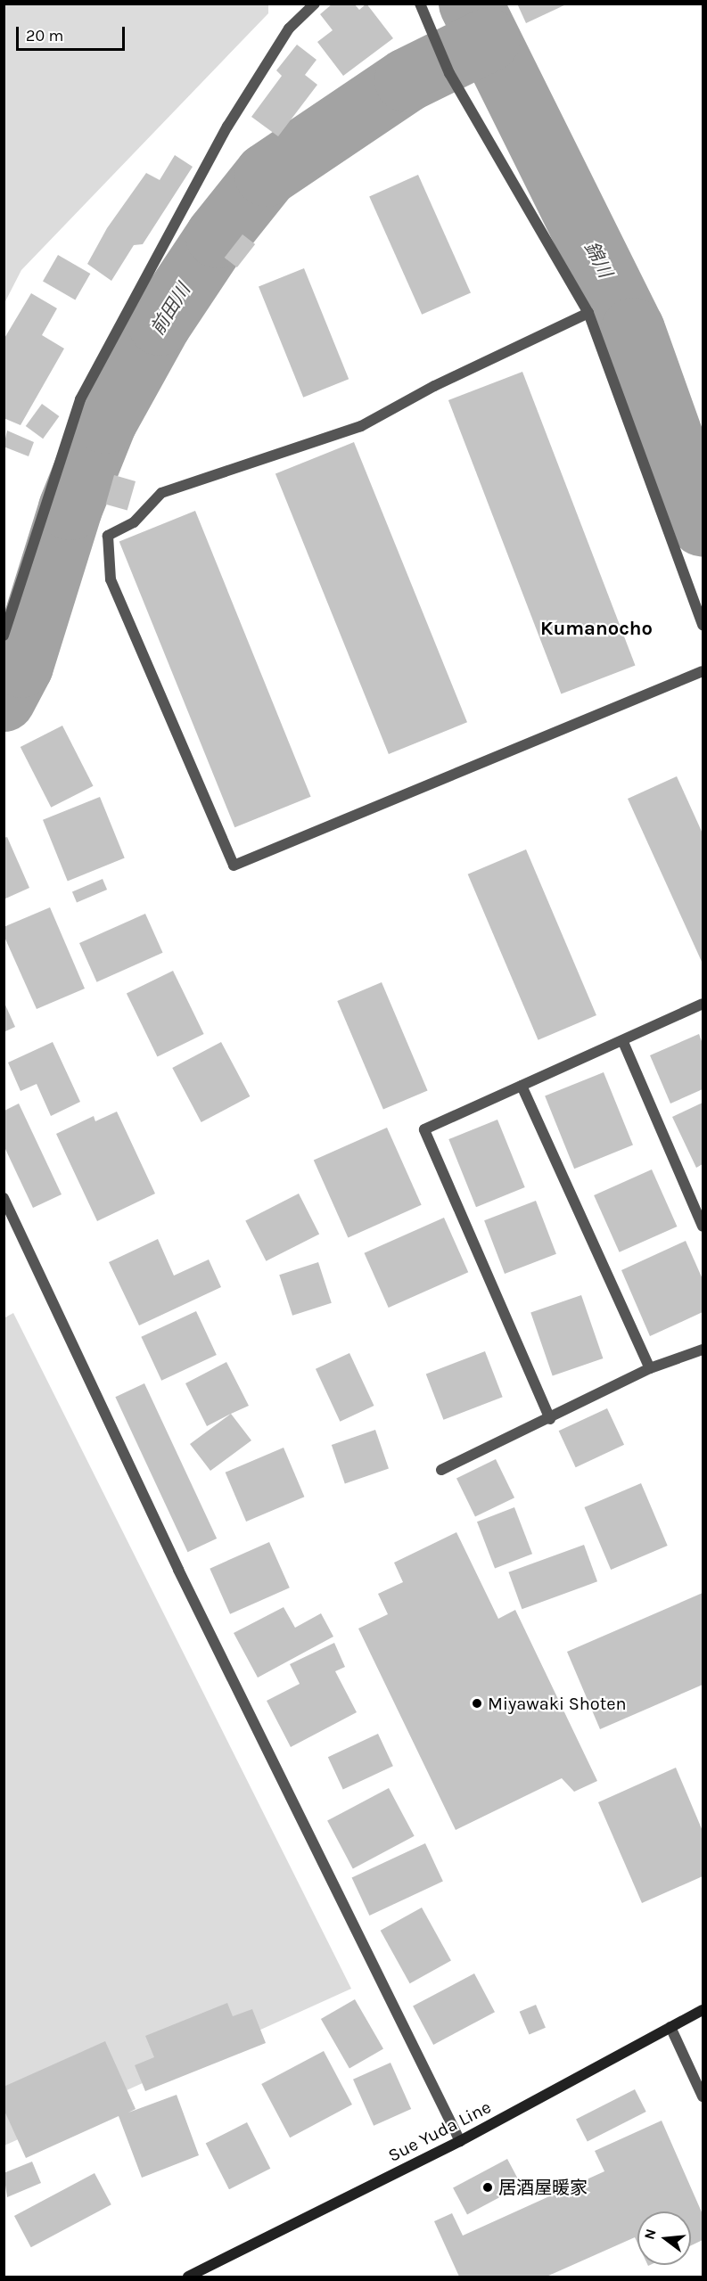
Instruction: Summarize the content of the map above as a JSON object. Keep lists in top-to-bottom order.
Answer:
{
  "streets": {
    "main road": ["Sue Yuda Line"]
  },
  "districts": ["Kumanocho"],
  "water": ["錦川", "前田川"],
  "places": ["Miyawaki Shoten", "居酒屋暖家"],
  "scale_bar": "20 m",
  "north": "left"
}
